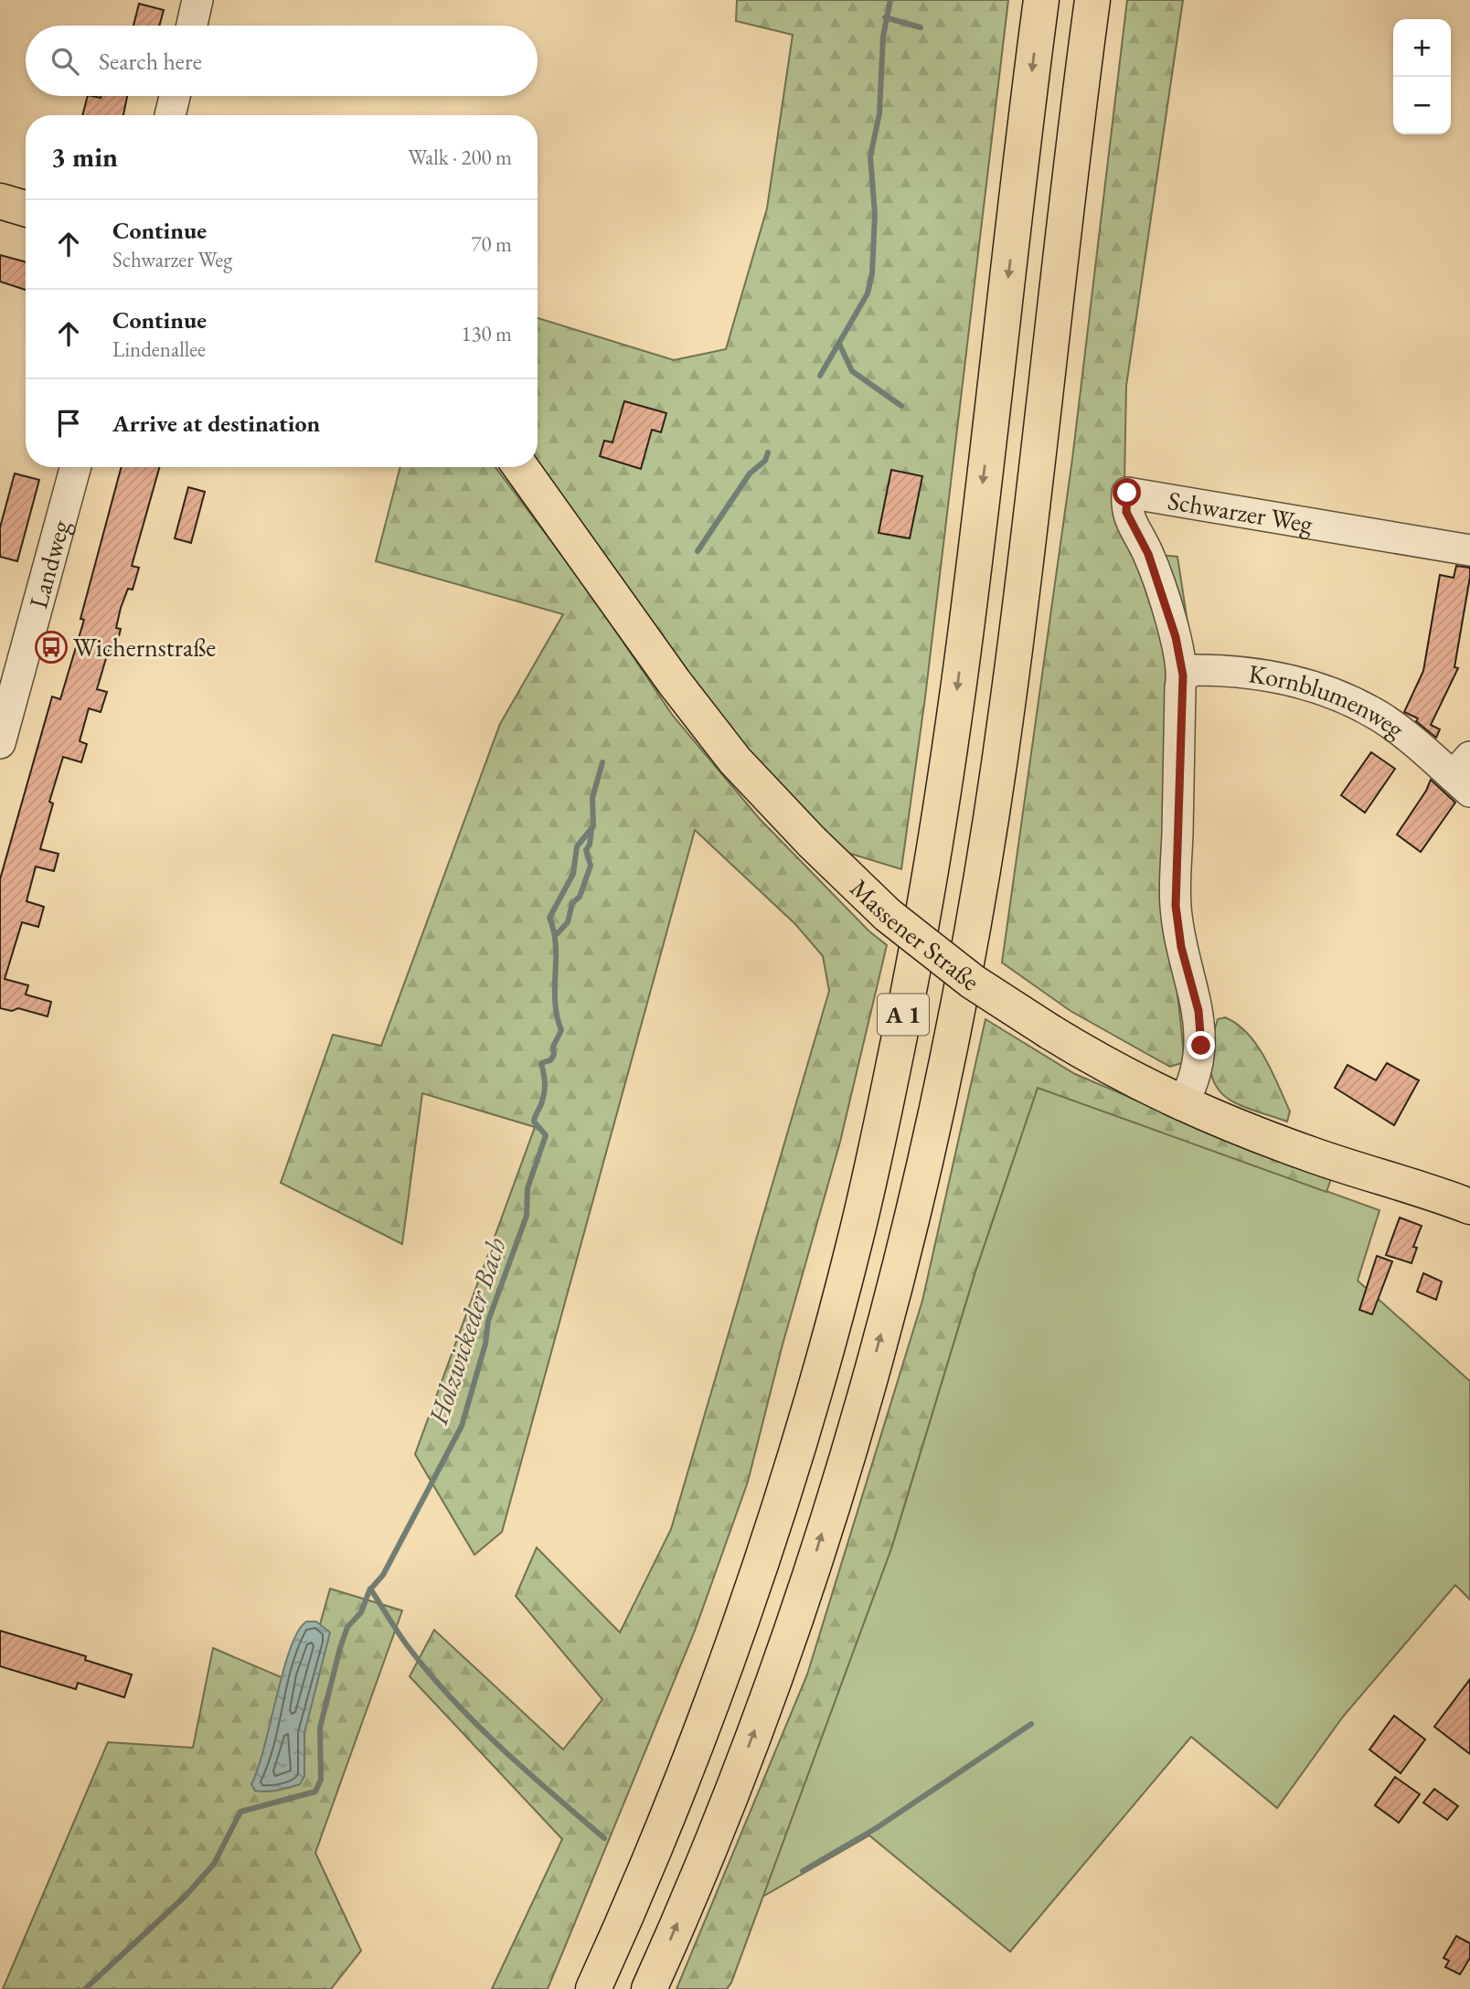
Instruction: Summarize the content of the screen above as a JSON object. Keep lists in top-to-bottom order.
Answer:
{
  "streets": {
    "main road": ["Massener Straße", "A 1"],
    "street": ["Schwarzer Weg", "Landweg", "Kornblumenweg"]
  },
  "crossings": [
    ["Schwarzer Weg", "Kornblumenweg"]
  ],
  "water": ["Holzwickeder Bach"],
  "places": {
    "bus stop": ["Wichernstraße"]
  },
  "page": {
    "map_buttons": ["+", "−"],
    "search": "Search here",
    "heading": ["3 min", "Walk · 200 m"],
    "list": [
      ["Continue", "Schwarzer Weg", "70 m"],
      ["Continue", "Lindenallee", "130 m"],
      "Arrive at destination"
    ]
  }
}
